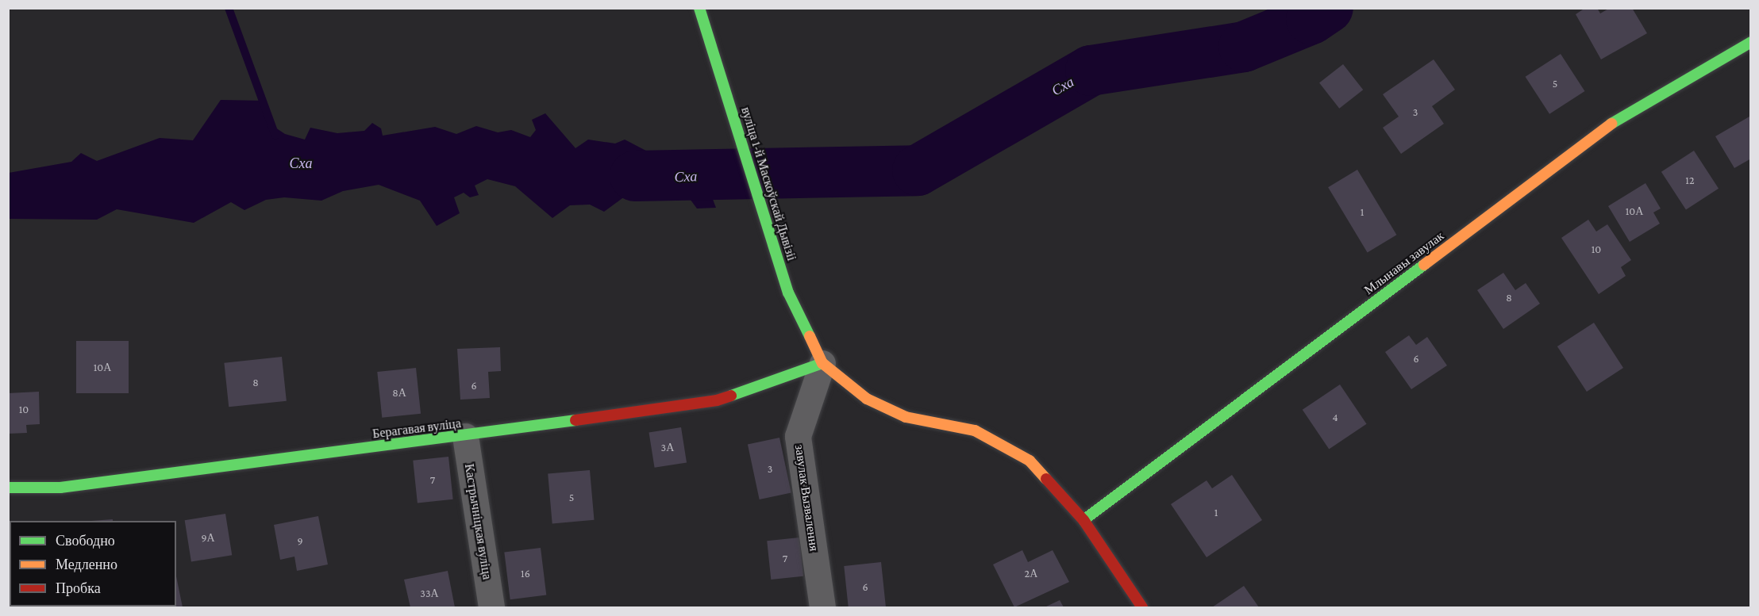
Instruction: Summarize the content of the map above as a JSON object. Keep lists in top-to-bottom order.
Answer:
{
  "streets": {
    "street": [
      "вуліца 1-й Маскоўскай Дывізіі",
      "Млынавы завулак",
      "Берагавая вуліца",
      "завулак Вызвалення",
      "Кастрычніцкая вуліца"
    ]
  },
  "crossings": [
    ["вуліца 1-й Маскоўскай Дывізіі", "Берагавая вуліца"],
    ["вуліца 1-й Маскоўскай Дывізіі", "завулак Вызвалення"],
    ["Берагавая вуліца", "завулак Вызвалення"],
    ["Берагавая вуліца", "Кастрычніцкая вуліца"]
  ],
  "water": ["Сха"],
  "house_numbers": [
    "5",
    "3",
    "12",
    "10А",
    "1",
    "10",
    "8",
    "6",
    "10А",
    "8",
    "6",
    "8А",
    "10",
    "4",
    "3А",
    "3",
    "7",
    "5",
    "1",
    "9А",
    "9",
    "7",
    "16",
    "2А",
    "6",
    "33А"
  ],
  "legend": ["Свободно", "Медленно", "Пробка"]
}
